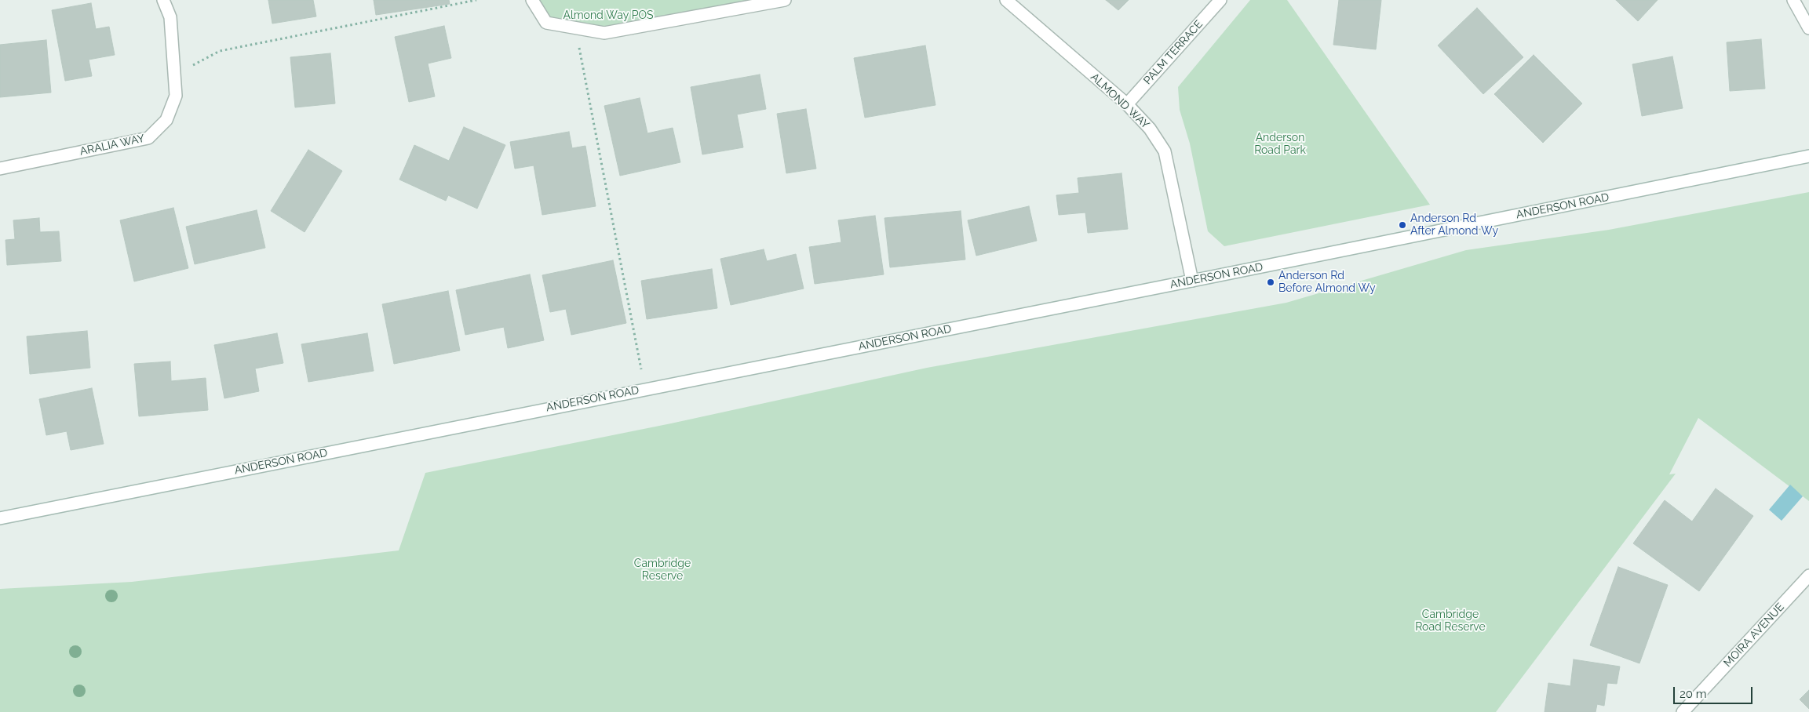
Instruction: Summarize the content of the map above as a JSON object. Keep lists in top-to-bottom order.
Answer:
{
  "streets": {
    "street": [
      "PALM TERRACE",
      "ALMOND WAY",
      "ARALIA WAY",
      "ANDERSON ROAD",
      "MOIRA AVENUE"
    ]
  },
  "crossings": [
    ["PALM TERRACE", "ALMOND WAY"],
    ["ALMOND WAY", "ANDERSON ROAD"]
  ],
  "parks": [
    "Almond Way POS",
    "Anderson Road Park",
    "Cambridge Reserve",
    "Cambridge Road Reserve"
  ],
  "places": ["Anderson Rd After Almond Wy", "Anderson Rd Before Almond Wy"],
  "scale_bar": "20 m"
}
